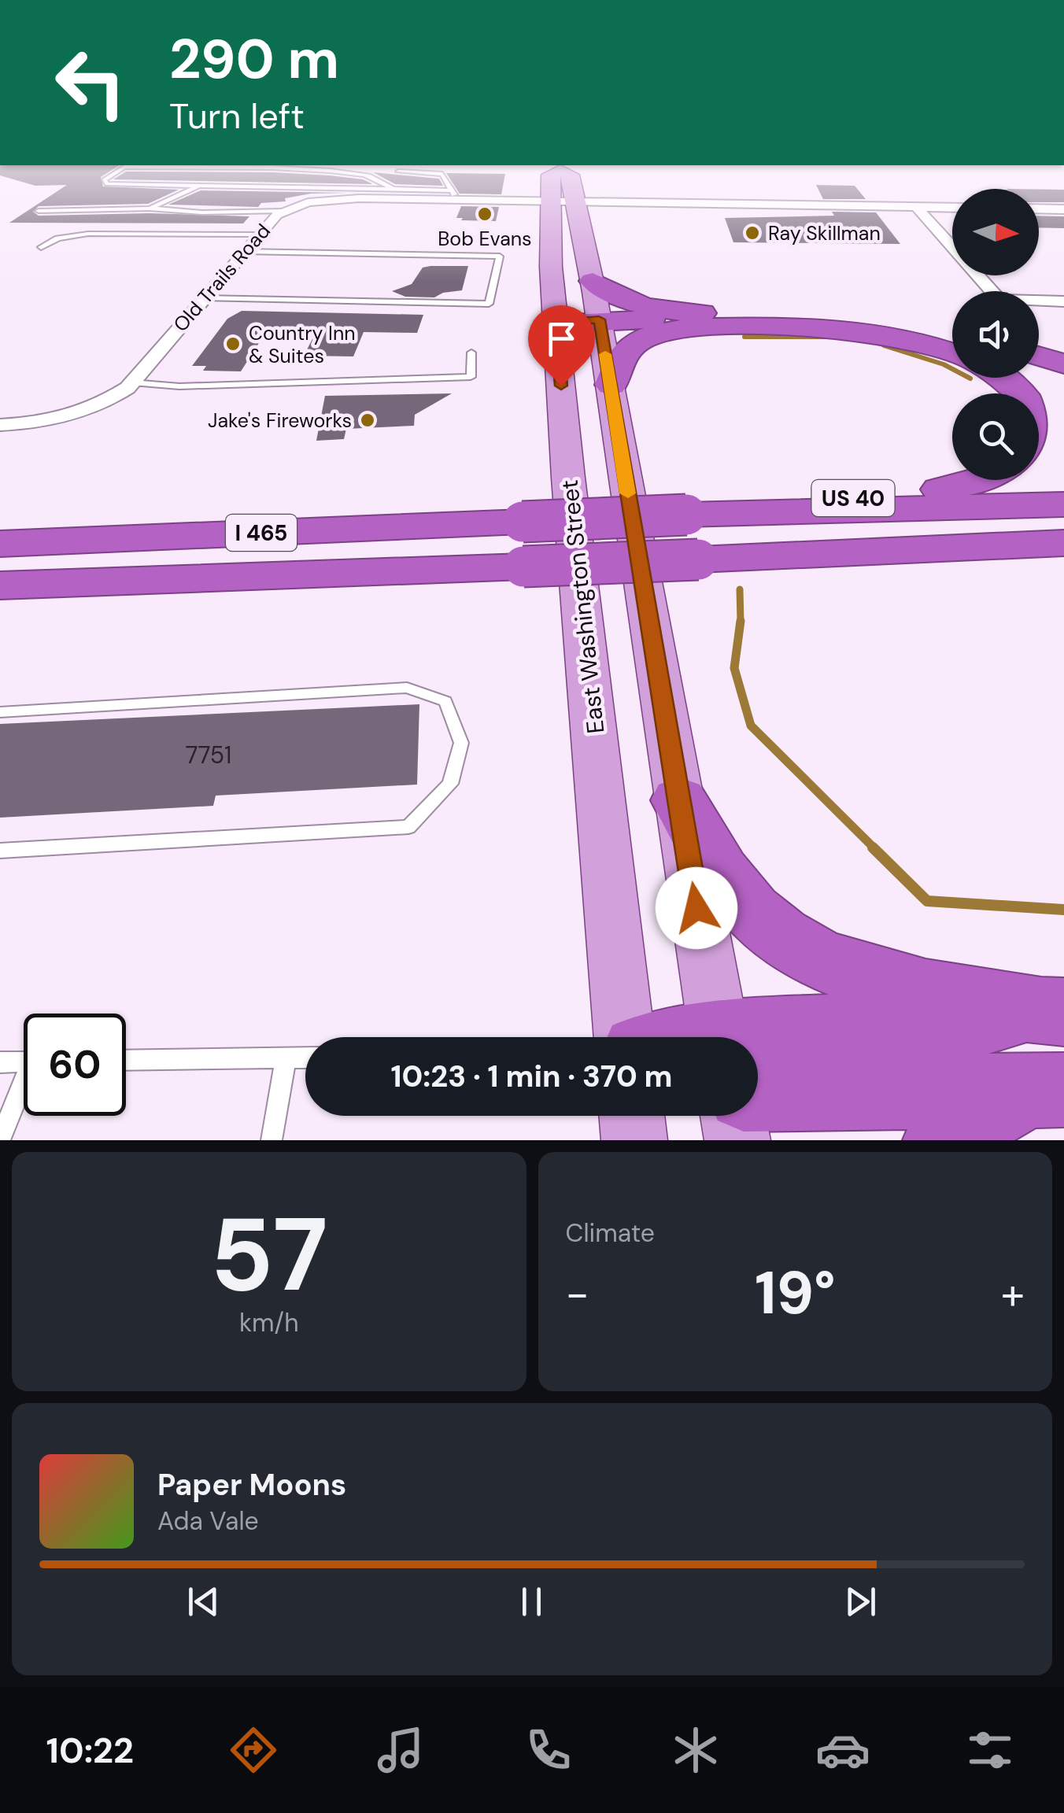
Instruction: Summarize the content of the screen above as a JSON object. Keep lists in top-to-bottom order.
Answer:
{
  "streets": {
    "highway": ["US 40", "I 465"],
    "main road": ["East Washington Street"],
    "street": ["Old Trails Road"]
  },
  "crossings": [
    ["Old Trails Road", "East Washington Street"],
    ["US 40", "I 465"]
  ],
  "places": [
    "Bob Evans",
    "Ray Skillman",
    "Country Inn & Suites",
    "Jake's Fireworks"
  ],
  "house_numbers": ["7751"],
  "north": "right",
  "page": {
    "turn": ["290 m", "Turn left"],
    "limit": "60",
    "trip": "10:23 · 1 min · 370 m",
    "tile": [
      ["57", "km/h"],
      "Climate"
    ],
    "heat": ["−", "19°", "+"],
    "song": ["Paper Moons", "Ada Vale"],
    "tabs": "10:22"
  }
}
